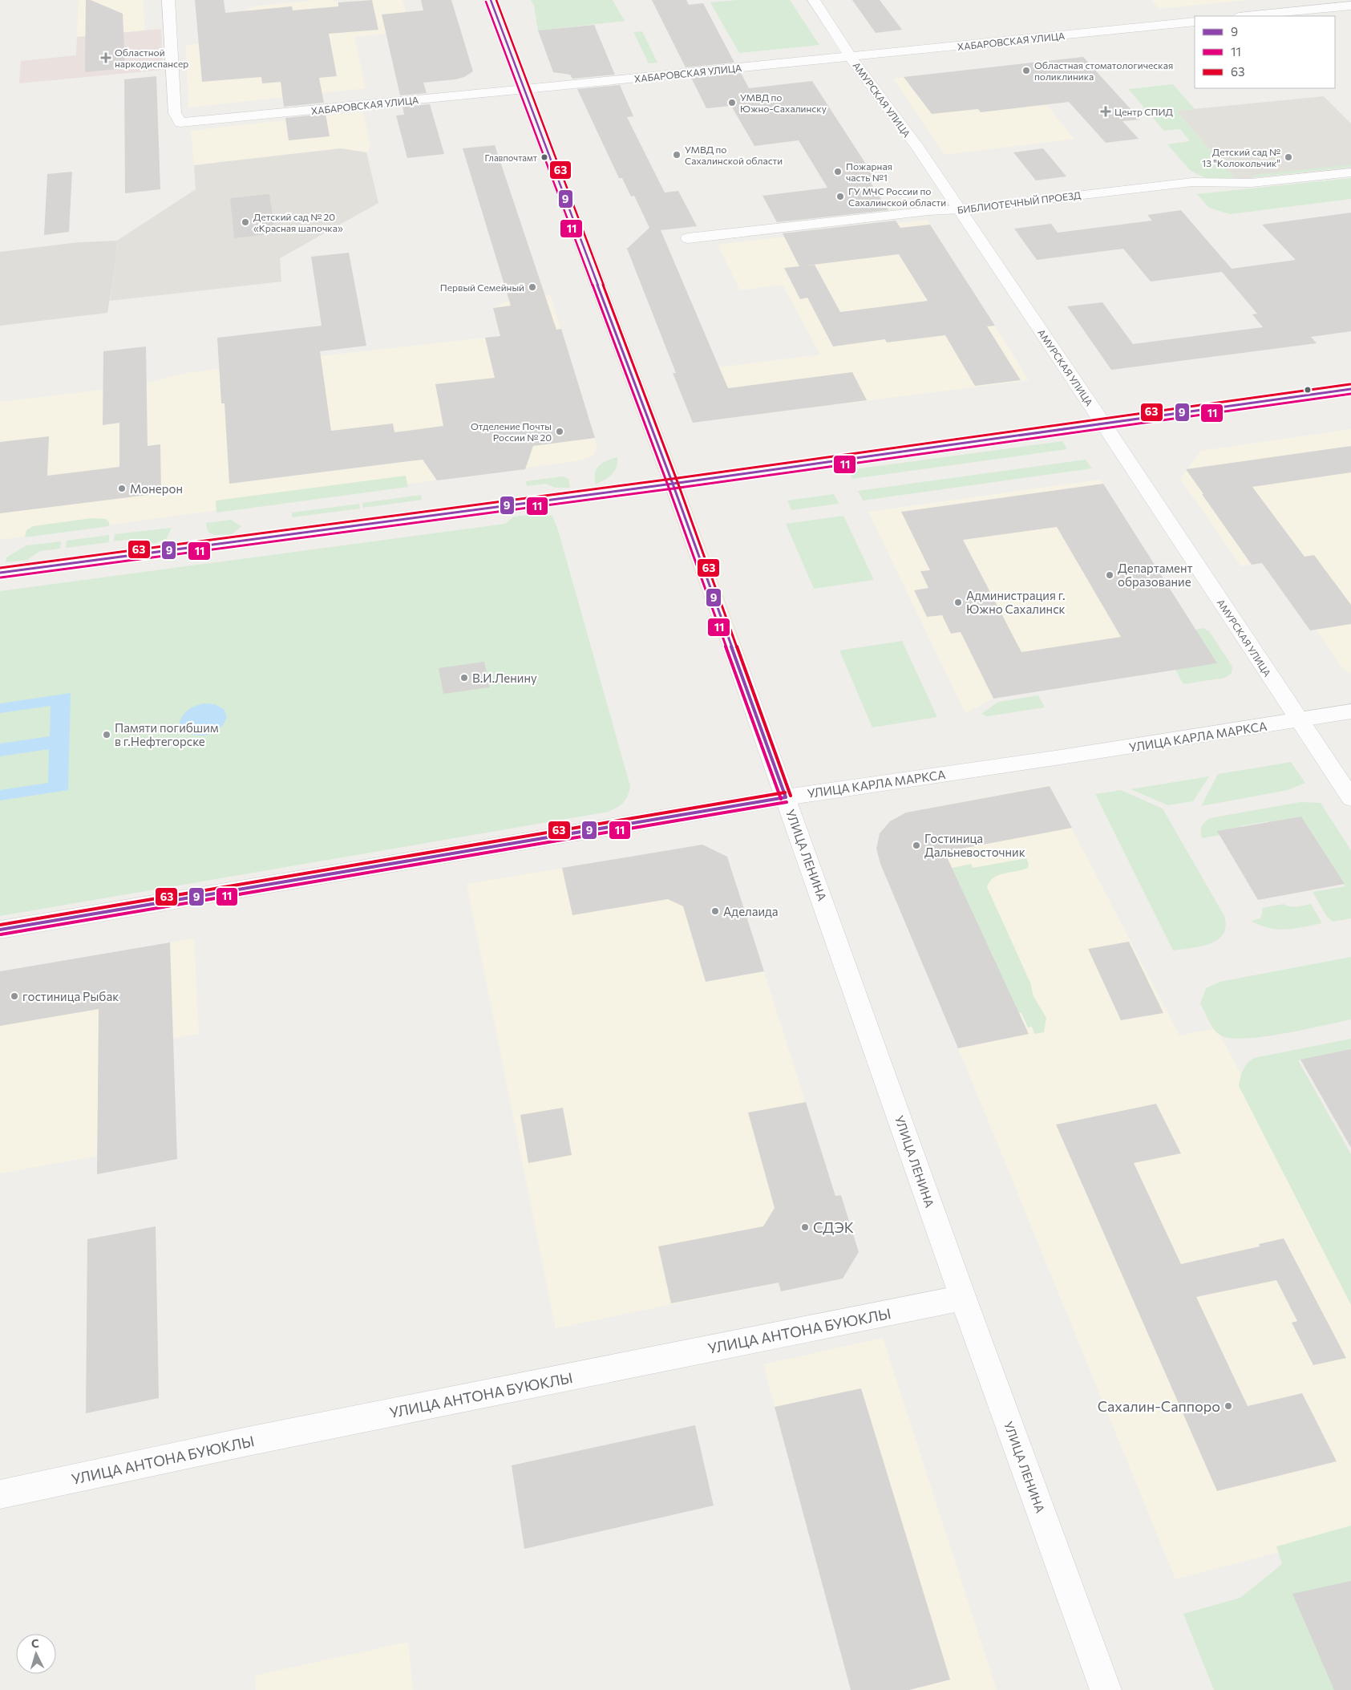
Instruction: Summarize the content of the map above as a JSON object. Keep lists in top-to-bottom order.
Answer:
{
  "streets": {
    "main road": ["УЛИЦА ЛЕНИНА"],
    "street": [
      "ХАБАРОВСКАЯ УЛИЦА",
      "АМУРСКАЯ УЛИЦА",
      "БИБЛИОТЕЧНЫЙ ПРОЕЗД",
      "УЛИЦА КАРЛА МАРКСА",
      "УЛИЦА АНТОНА БУЮКЛЫ"
    ]
  },
  "crossings": [
    ["ХАБАРОВСКАЯ УЛИЦА", "АМУРСКАЯ УЛИЦА"],
    ["ХАБАРОВСКАЯ УЛИЦА", "УЛИЦА ЛЕНИНА"],
    ["АМУРСКАЯ УЛИЦА", "БИБЛИОТЕЧНЫЙ ПРОЕЗД"],
    ["АМУРСКАЯ УЛИЦА", "УЛИЦА КАРЛА МАРКСА"],
    ["УЛИЦА КАРЛА МАРКСА", "УЛИЦА ЛЕНИНА"],
    ["УЛИЦА ЛЕНИНА", "УЛИЦА АНТОНА БУЮКЛЫ"]
  ],
  "places": {
    "health": ["Областной наркодиспансер", "Центр СПИД"],
    "other": [
      "Областная стоматологическая поликлиника",
      "УМВД по Южно-Сахалинску",
      "УМВД по Сахалинской области",
      "Главпочтамт",
      "Детский сад № 13 \"Колокольчик\"",
      "Пожарная часть №1",
      "ГУ МЧС России по Сахалинской области",
      "Детский сад № 20 «Красная шапочка»",
      "Первый Семейный",
      "Отделение Почты России № 20",
      "Монерон",
      "Департамент образование",
      "Администрация г. Южно Сахалинск",
      "В.И.Ленину",
      "Памяти погибшим в г.Нефтегорске",
      "Гостиница Дальневосточник",
      "Аделаида",
      "гостиница Рыбак",
      "СДЭК",
      "Сахалин-Саппоро"
    ]
  },
  "lines": ["transit line 9", "transit line 63", "transit line 11"],
  "legend": ["9", "11", "63"],
  "north": "top"
}
